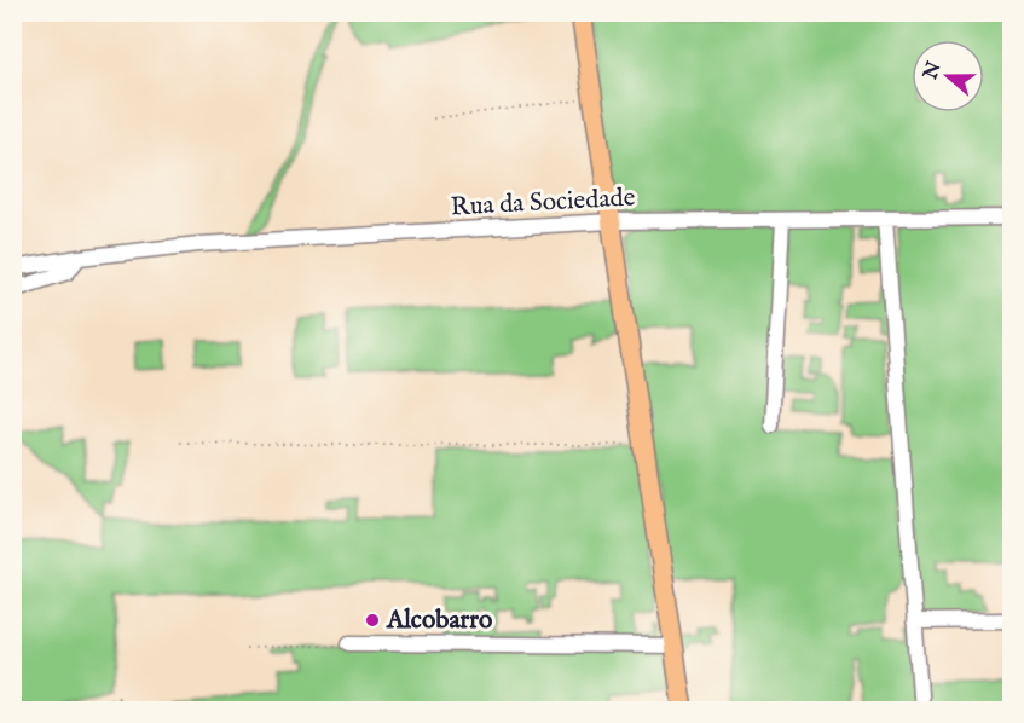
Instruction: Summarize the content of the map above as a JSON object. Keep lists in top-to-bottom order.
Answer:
{
  "streets": {
    "street": ["Rua da Sociedade"]
  },
  "places": ["Alcobarro"],
  "north": "left"
}
